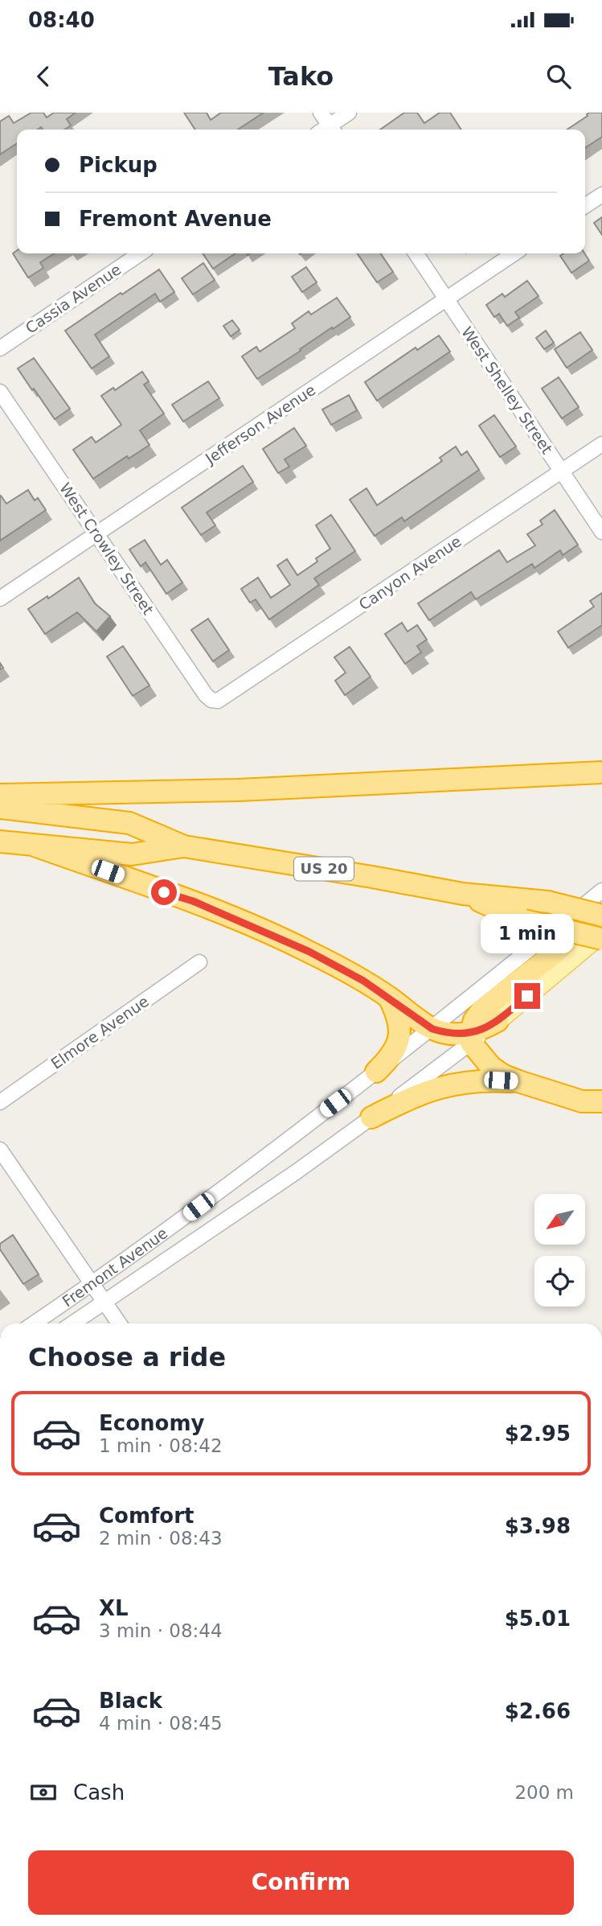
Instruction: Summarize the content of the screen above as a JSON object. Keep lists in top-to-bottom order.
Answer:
{
  "streets": {
    "highway": ["US 20"],
    "street": [
      "Cassia Avenue",
      "West Shelley Street",
      "Jefferson Avenue",
      "West Crowley Street",
      "Canyon Avenue",
      "Elmore Avenue",
      "Fremont Avenue"
    ]
  },
  "crossings": [
    ["West Shelley Street", "Jefferson Avenue"],
    ["West Shelley Street", "Canyon Avenue"],
    ["Jefferson Avenue", "West Crowley Street"],
    ["West Crowley Street", "Canyon Avenue"]
  ],
  "north": "bottom left",
  "page": {
    "status": "08:40",
    "header": "Tako",
    "banner": ["Pickup", "Fremont Avenue"],
    "bubble": "1 min",
    "heading": "Choose a ride",
    "list": [
      {
        "name": "Economy",
        "note": "1 min · 08:42",
        "value": "$2.95"
      },
      {
        "name": "Comfort",
        "note": "2 min · 08:43",
        "value": "$3.98"
      },
      {
        "name": "XL",
        "note": "3 min · 08:44",
        "value": "$5.01"
      },
      {
        "name": "Black",
        "note": "4 min · 08:45",
        "value": "$2.66"
      }
    ],
    "pay": ["Cash", "200 m"],
    "buttons": "Confirm"
  }
}
